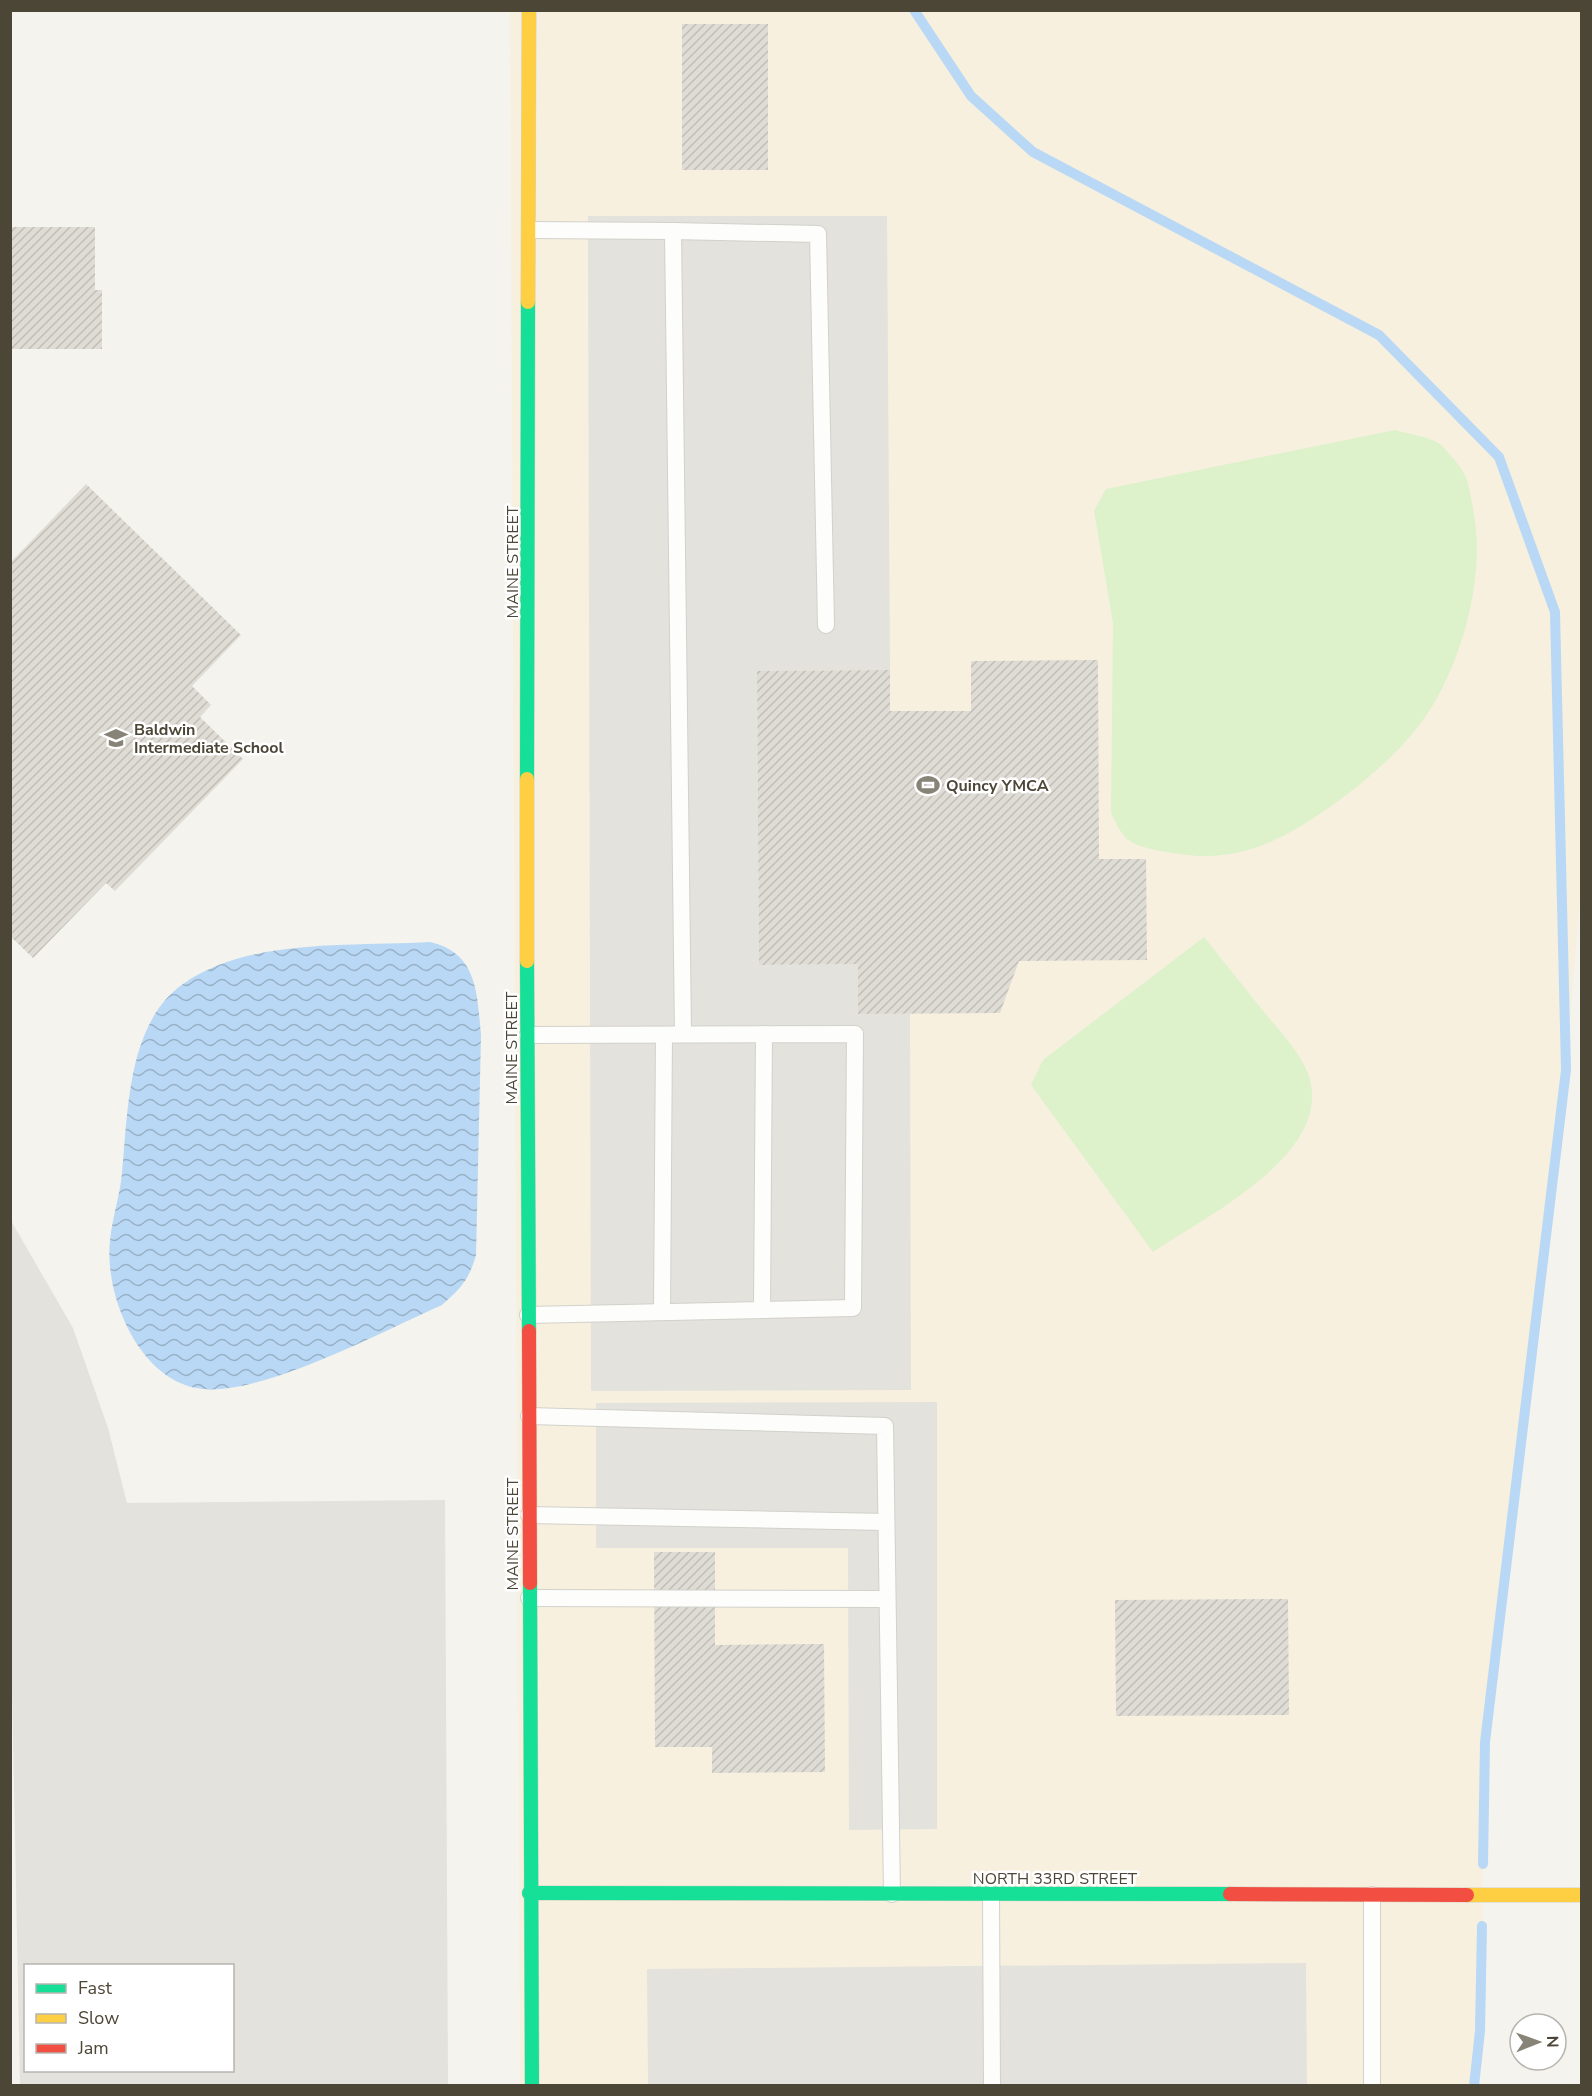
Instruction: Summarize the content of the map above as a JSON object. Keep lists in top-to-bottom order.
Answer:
{
  "streets": {
    "street": ["MAINE STREET", "NORTH 33RD STREET"]
  },
  "crossings": [
    ["MAINE STREET", "NORTH 33RD STREET"]
  ],
  "places": {
    "school or university": ["Baldwin Intermediate School"],
    "sports": ["Quincy YMCA"]
  },
  "legend": ["Fast", "Slow", "Jam"],
  "north": "right"
}
